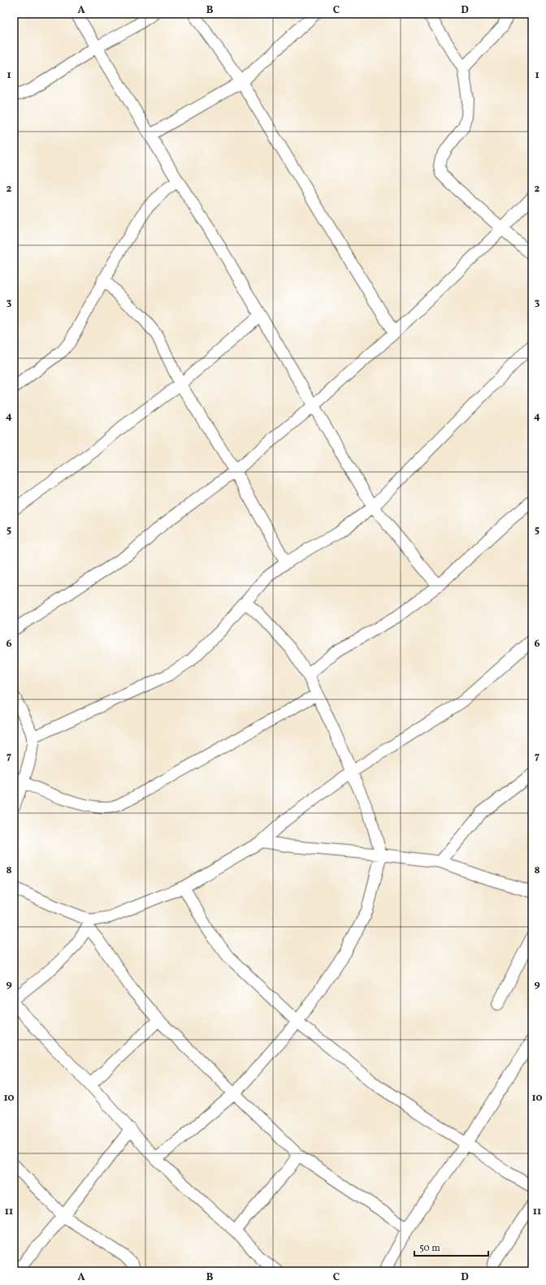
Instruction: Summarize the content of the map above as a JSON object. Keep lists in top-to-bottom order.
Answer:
{
  "scale_bar": "50 m",
  "grid": {
    "columns": [
      "A",
      "B",
      "C",
      "D"
    ],
    "rows": [
      "1",
      "2",
      "3",
      "4",
      "5",
      "6",
      "7",
      "8",
      "9",
      "10",
      "11"
    ]
  }
}
